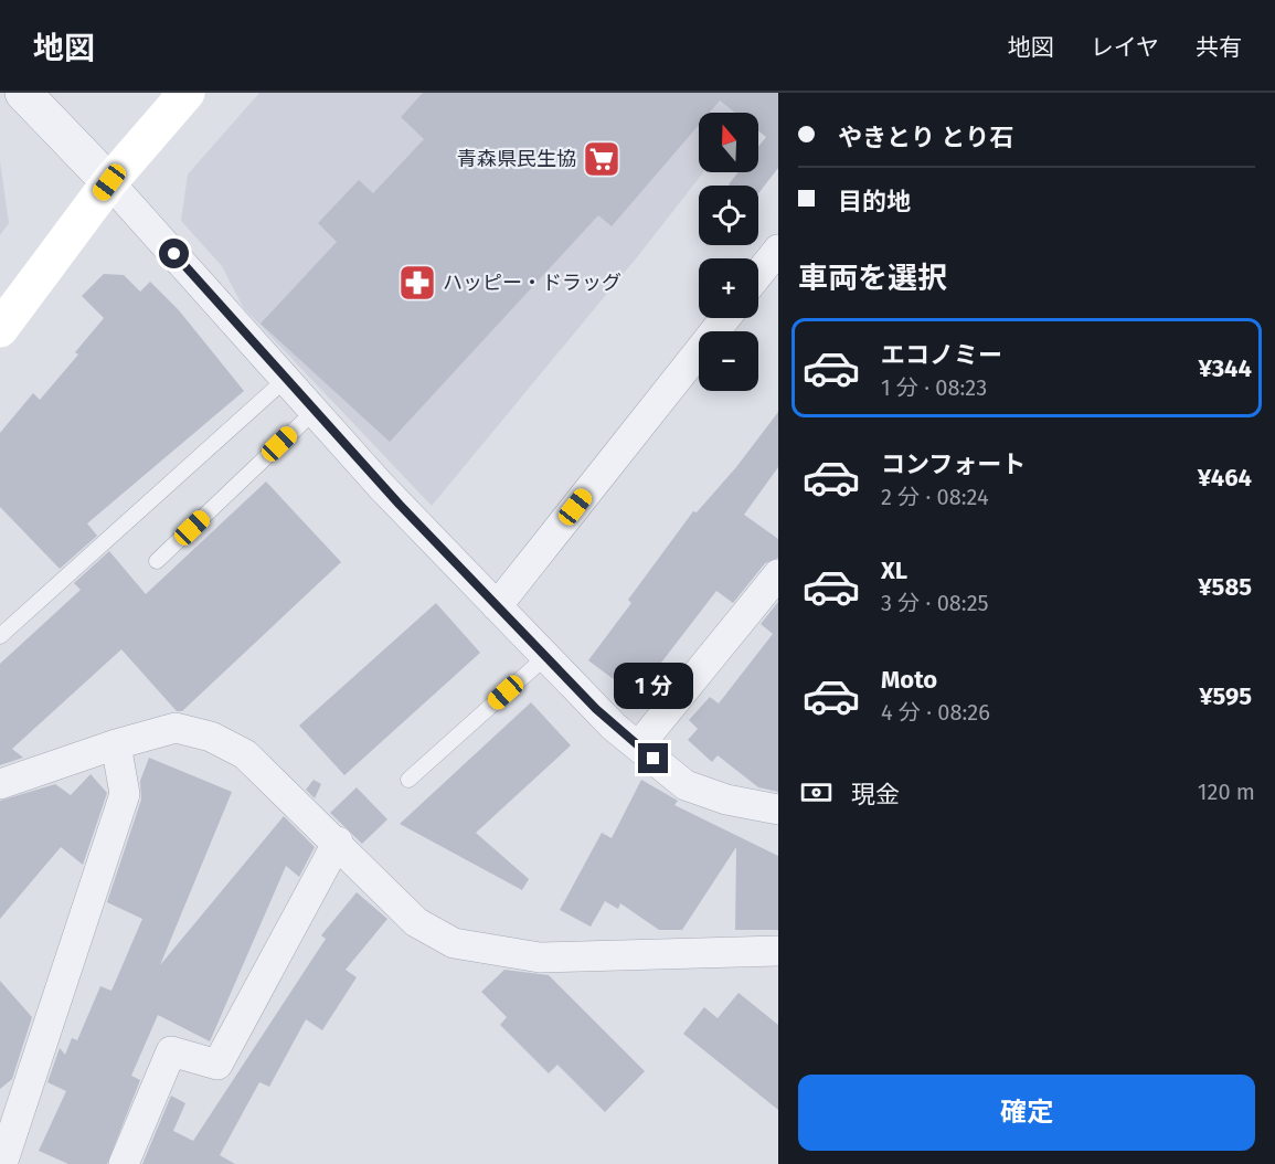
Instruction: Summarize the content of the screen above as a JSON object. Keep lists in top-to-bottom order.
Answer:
{
  "places": {
    "supermarket": ["青森県民生協"],
    "pharmacy": ["ハッピー・ドラッグ"]
  },
  "north": "top",
  "page": {
    "header": "地図",
    "nav": ["地図", "レイヤ", "共有"],
    "banner": ["やきとり とり石", "目的地"],
    "map_buttons": ["+", "−"],
    "heading": "車両を選択",
    "list": [
      {
        "name": "エコノミー",
        "note": "1 分 · 08:23",
        "value": "¥344"
      },
      {
        "name": "コンフォート",
        "note": "2 分 · 08:24",
        "value": "¥464"
      },
      {
        "name": "XL",
        "note": "3 分 · 08:25",
        "value": "¥585"
      },
      {
        "name": "Moto",
        "note": "4 分 · 08:26",
        "value": "¥595"
      }
    ],
    "bubble": "1 分",
    "pay": ["現金", "120 m"],
    "buttons": "確定"
  }
}
